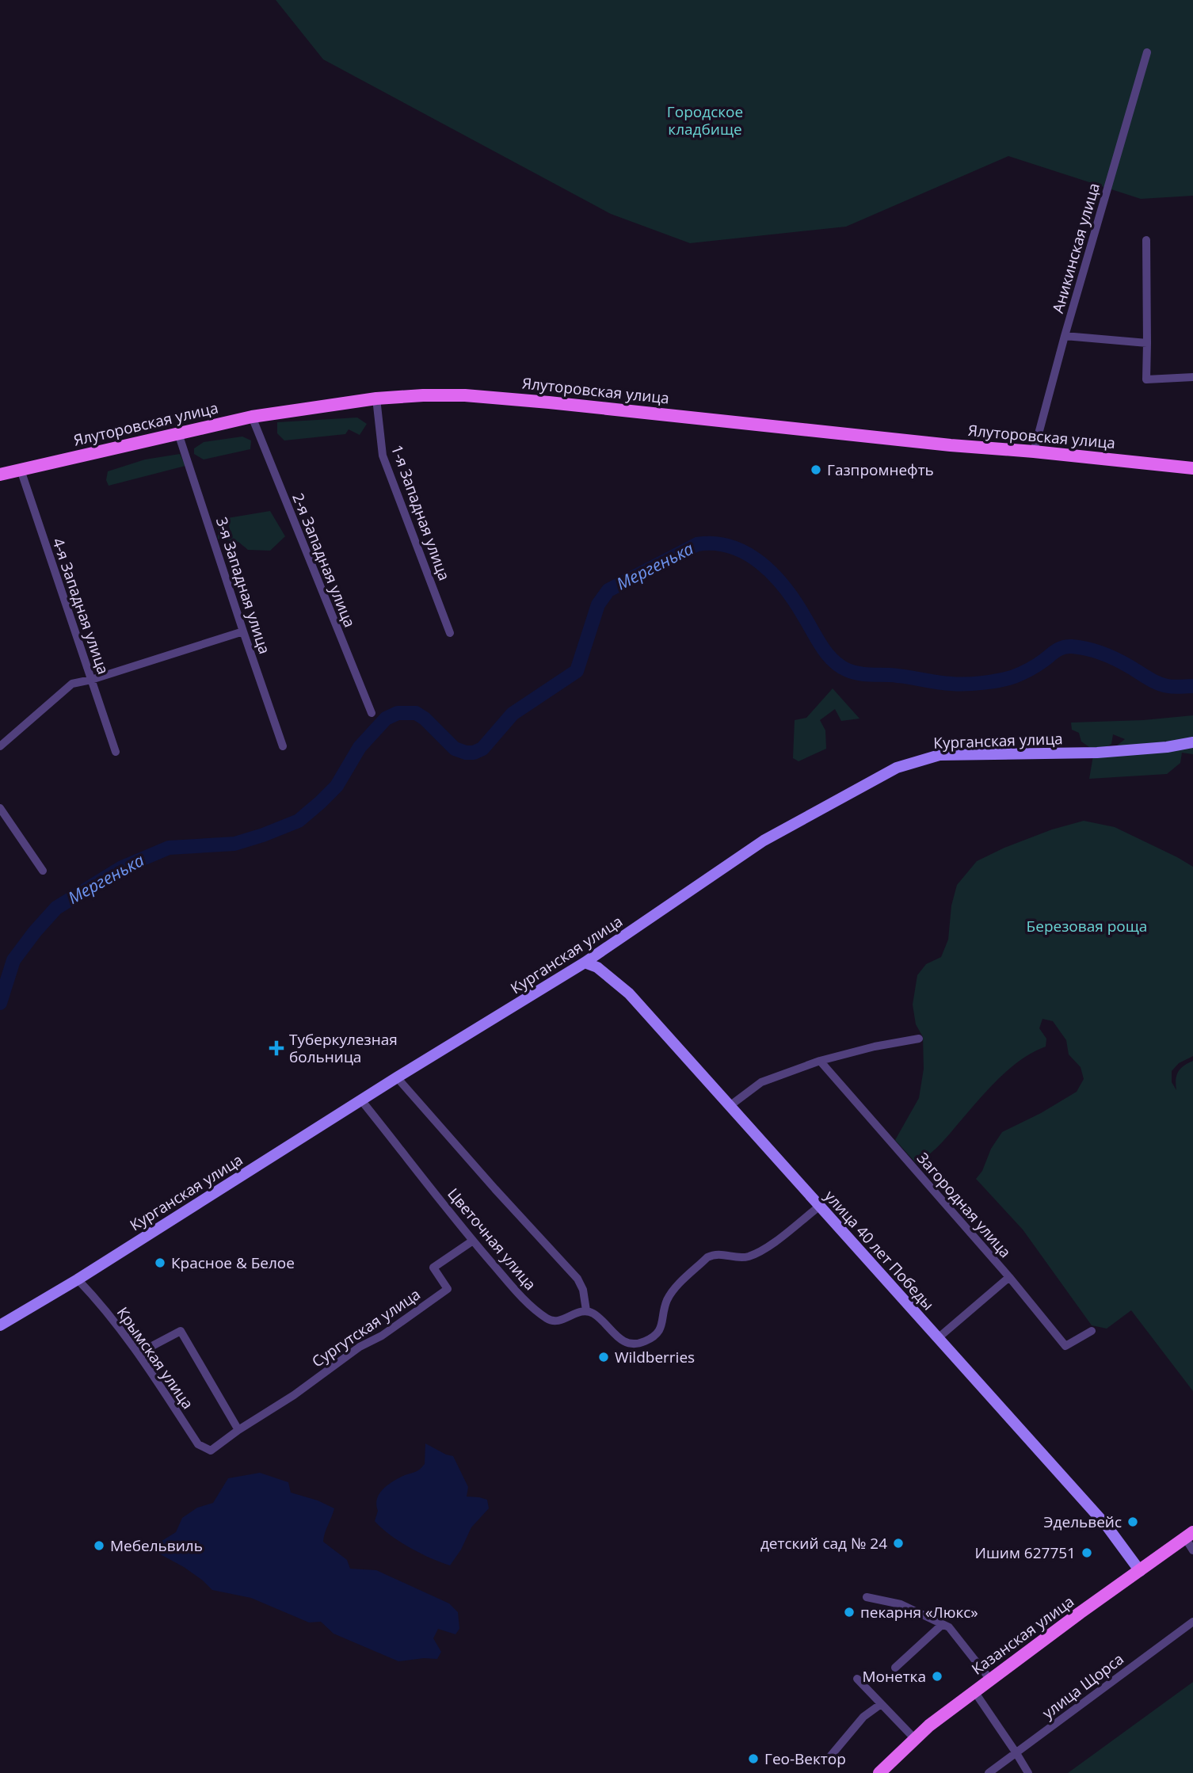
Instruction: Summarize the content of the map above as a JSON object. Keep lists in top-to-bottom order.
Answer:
{
  "streets": {
    "main road": [
      "Ялуторовская улица",
      "Курганская улица",
      "улица 40 лет Победы",
      "Казанская улица"
    ],
    "street": [
      "Аникинская улица",
      "1-я Западная улица",
      "2-я Западная улица",
      "3-я Западная улица",
      "4-я Западная улица",
      "Загородная улица",
      "Цветочная улица",
      "Сургутская улица",
      "Крымская улица",
      "улица Щорса"
    ]
  },
  "crossings": [
    ["Аникинская улица", "Ялуторовская улица"],
    ["Ялуторовская улица", "1-я Западная улица"],
    ["Ялуторовская улица", "2-я Западная улица"],
    ["Ялуторовская улица", "3-я Западная улица"],
    ["Ялуторовская улица", "4-я Западная улица"],
    ["Курганская улица", "Цветочная улица"],
    ["Курганская улица", "улица 40 лет Победы"],
    ["Курганская улица", "Крымская улица"],
    ["Цветочная улица", "Сургутская улица"],
    ["улица 40 лет Победы", "Казанская улица"],
    ["Сургутская улица", "Крымская улица"]
  ],
  "water": ["Мергенька"],
  "parks": ["Городское кладбище", "Березовая роща"],
  "places": {
    "other": [
      "Газпромнефть",
      "Красное & Белое",
      "Wildberries",
      "Эдельвейс",
      "детский сад № 24",
      "Мебельвиль",
      "Ишим 627751",
      "пекарня «Люкс»",
      "Монетка",
      "Гео-Вектор"
    ],
    "health": ["Туберкулезная больница"]
  }
}
